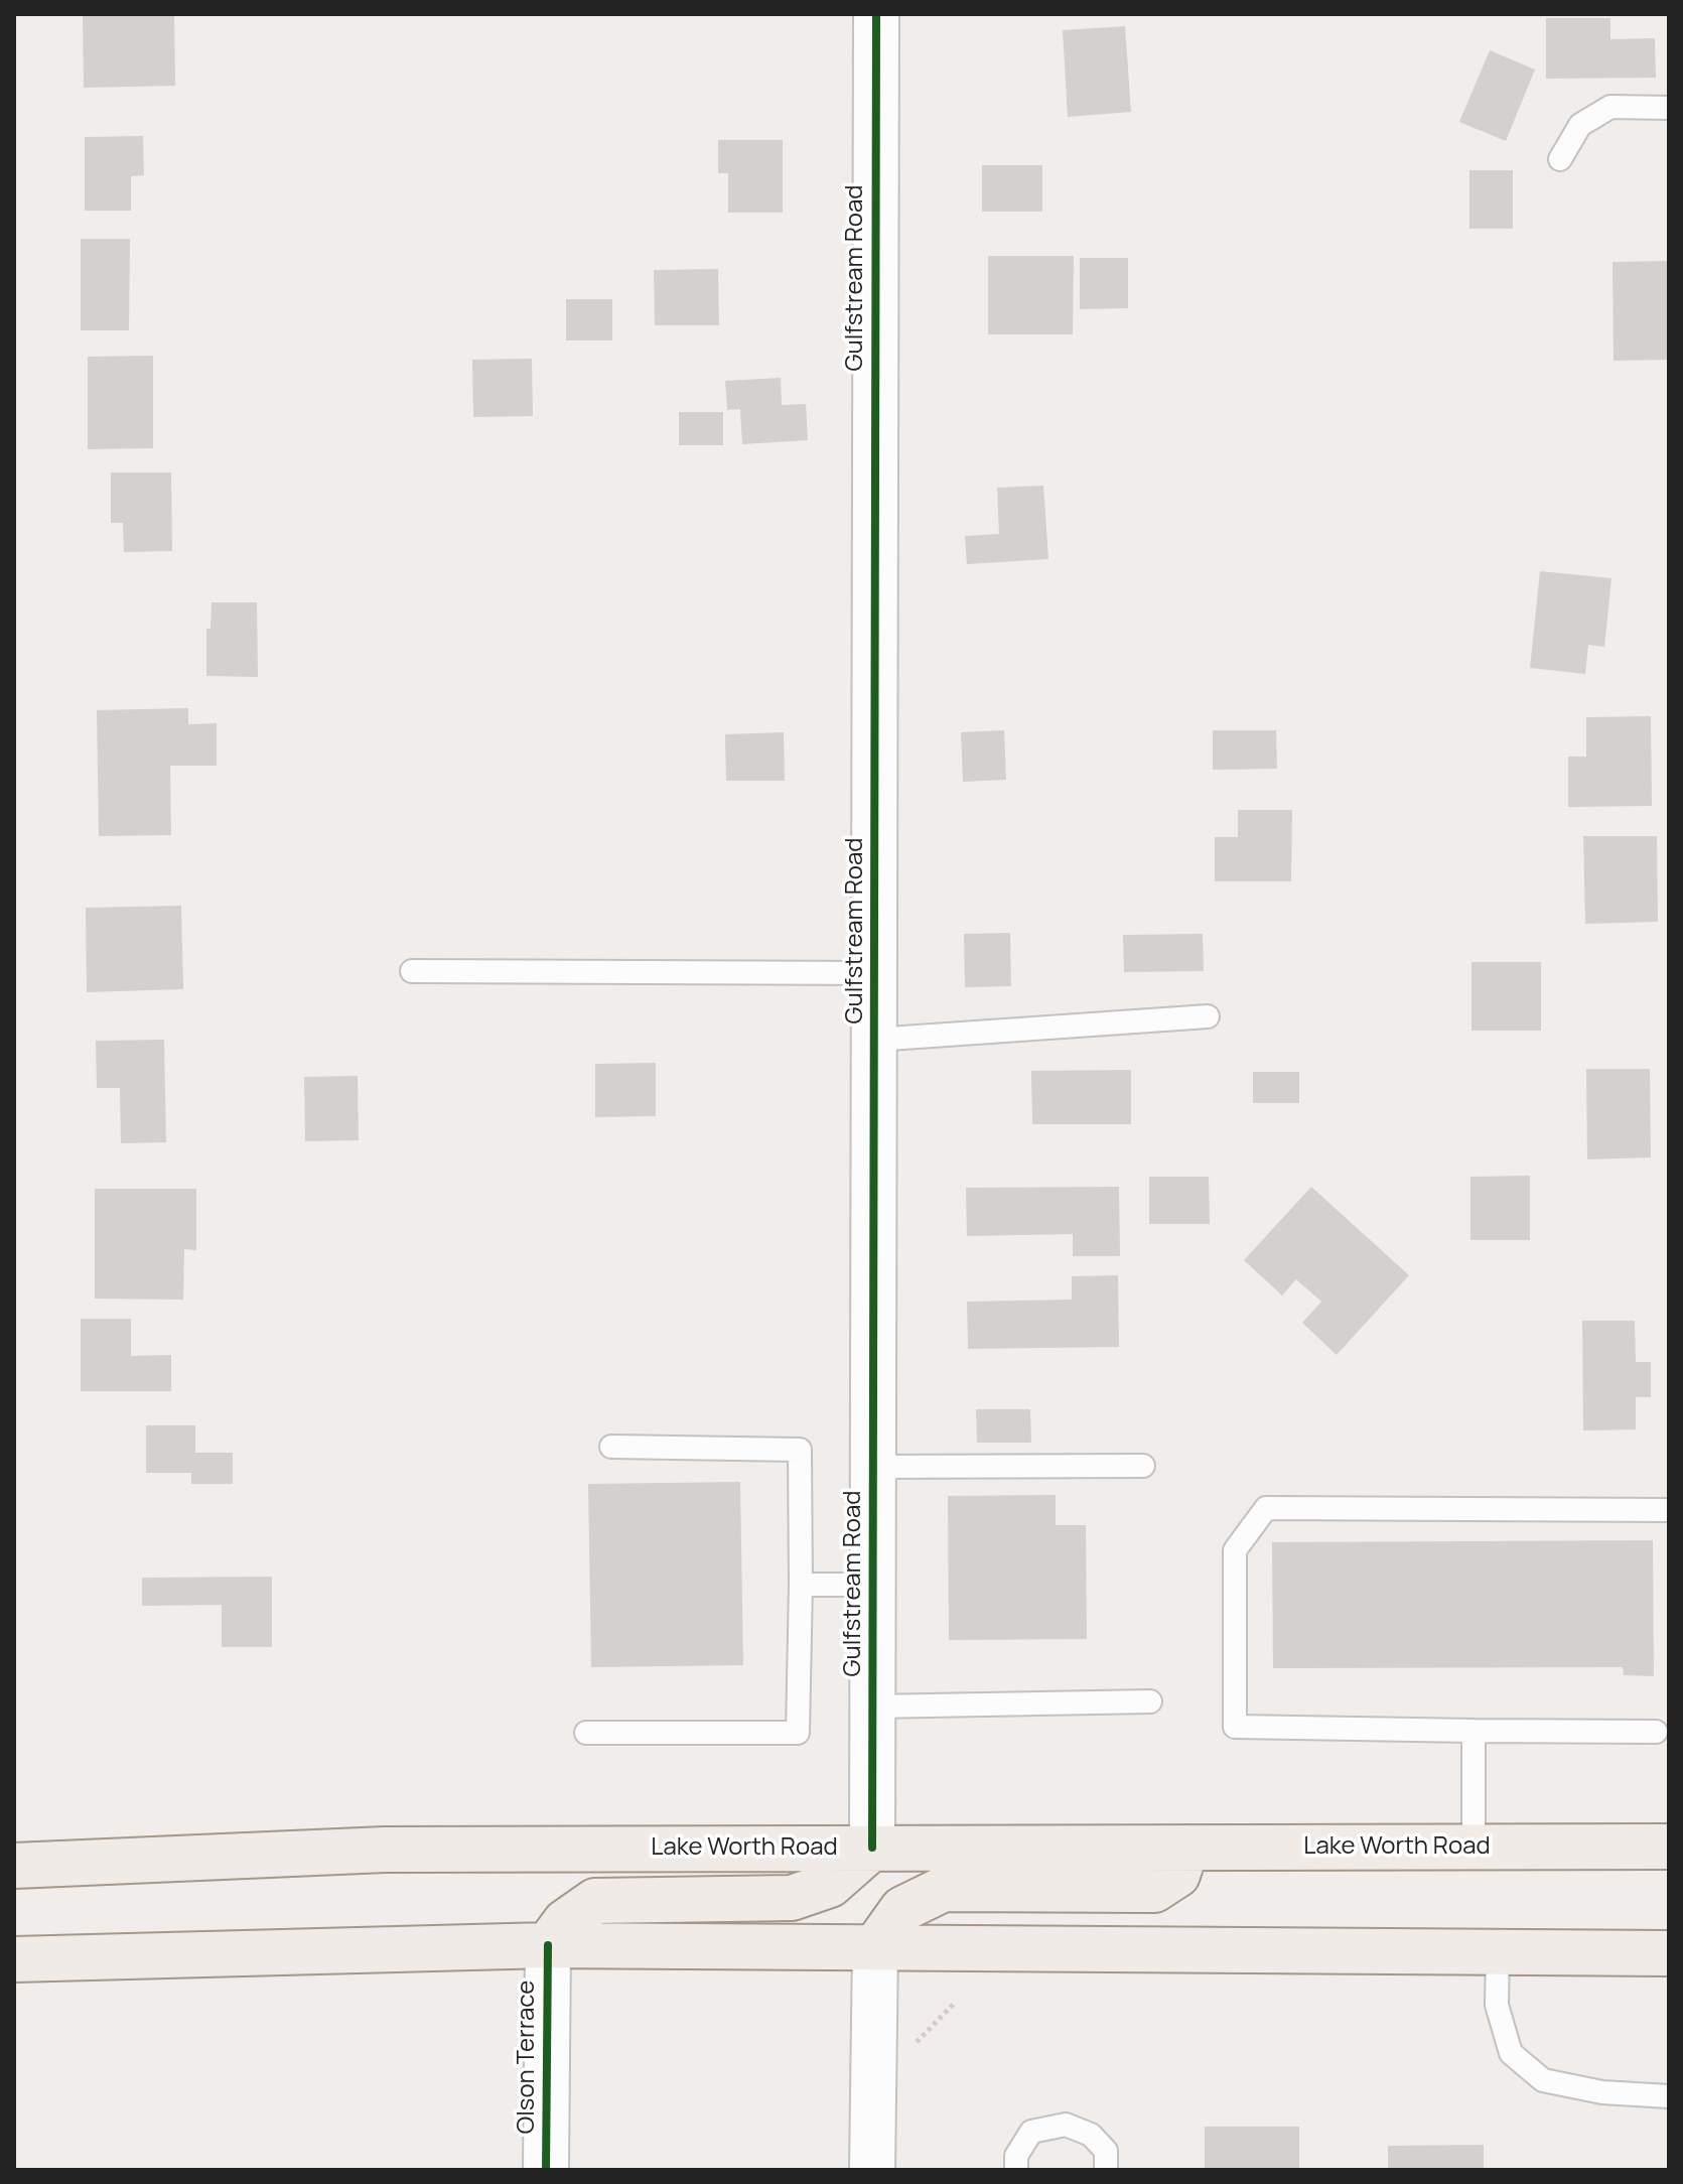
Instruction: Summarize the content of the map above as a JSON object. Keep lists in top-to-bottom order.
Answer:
{
  "streets": {
    "main road": ["Lake Worth Road"],
    "street": ["Gulfstream Road", "Olson Terrace"]
  },
  "crossings": [
    ["Gulfstream Road", "Lake Worth Road"]
  ]
}
